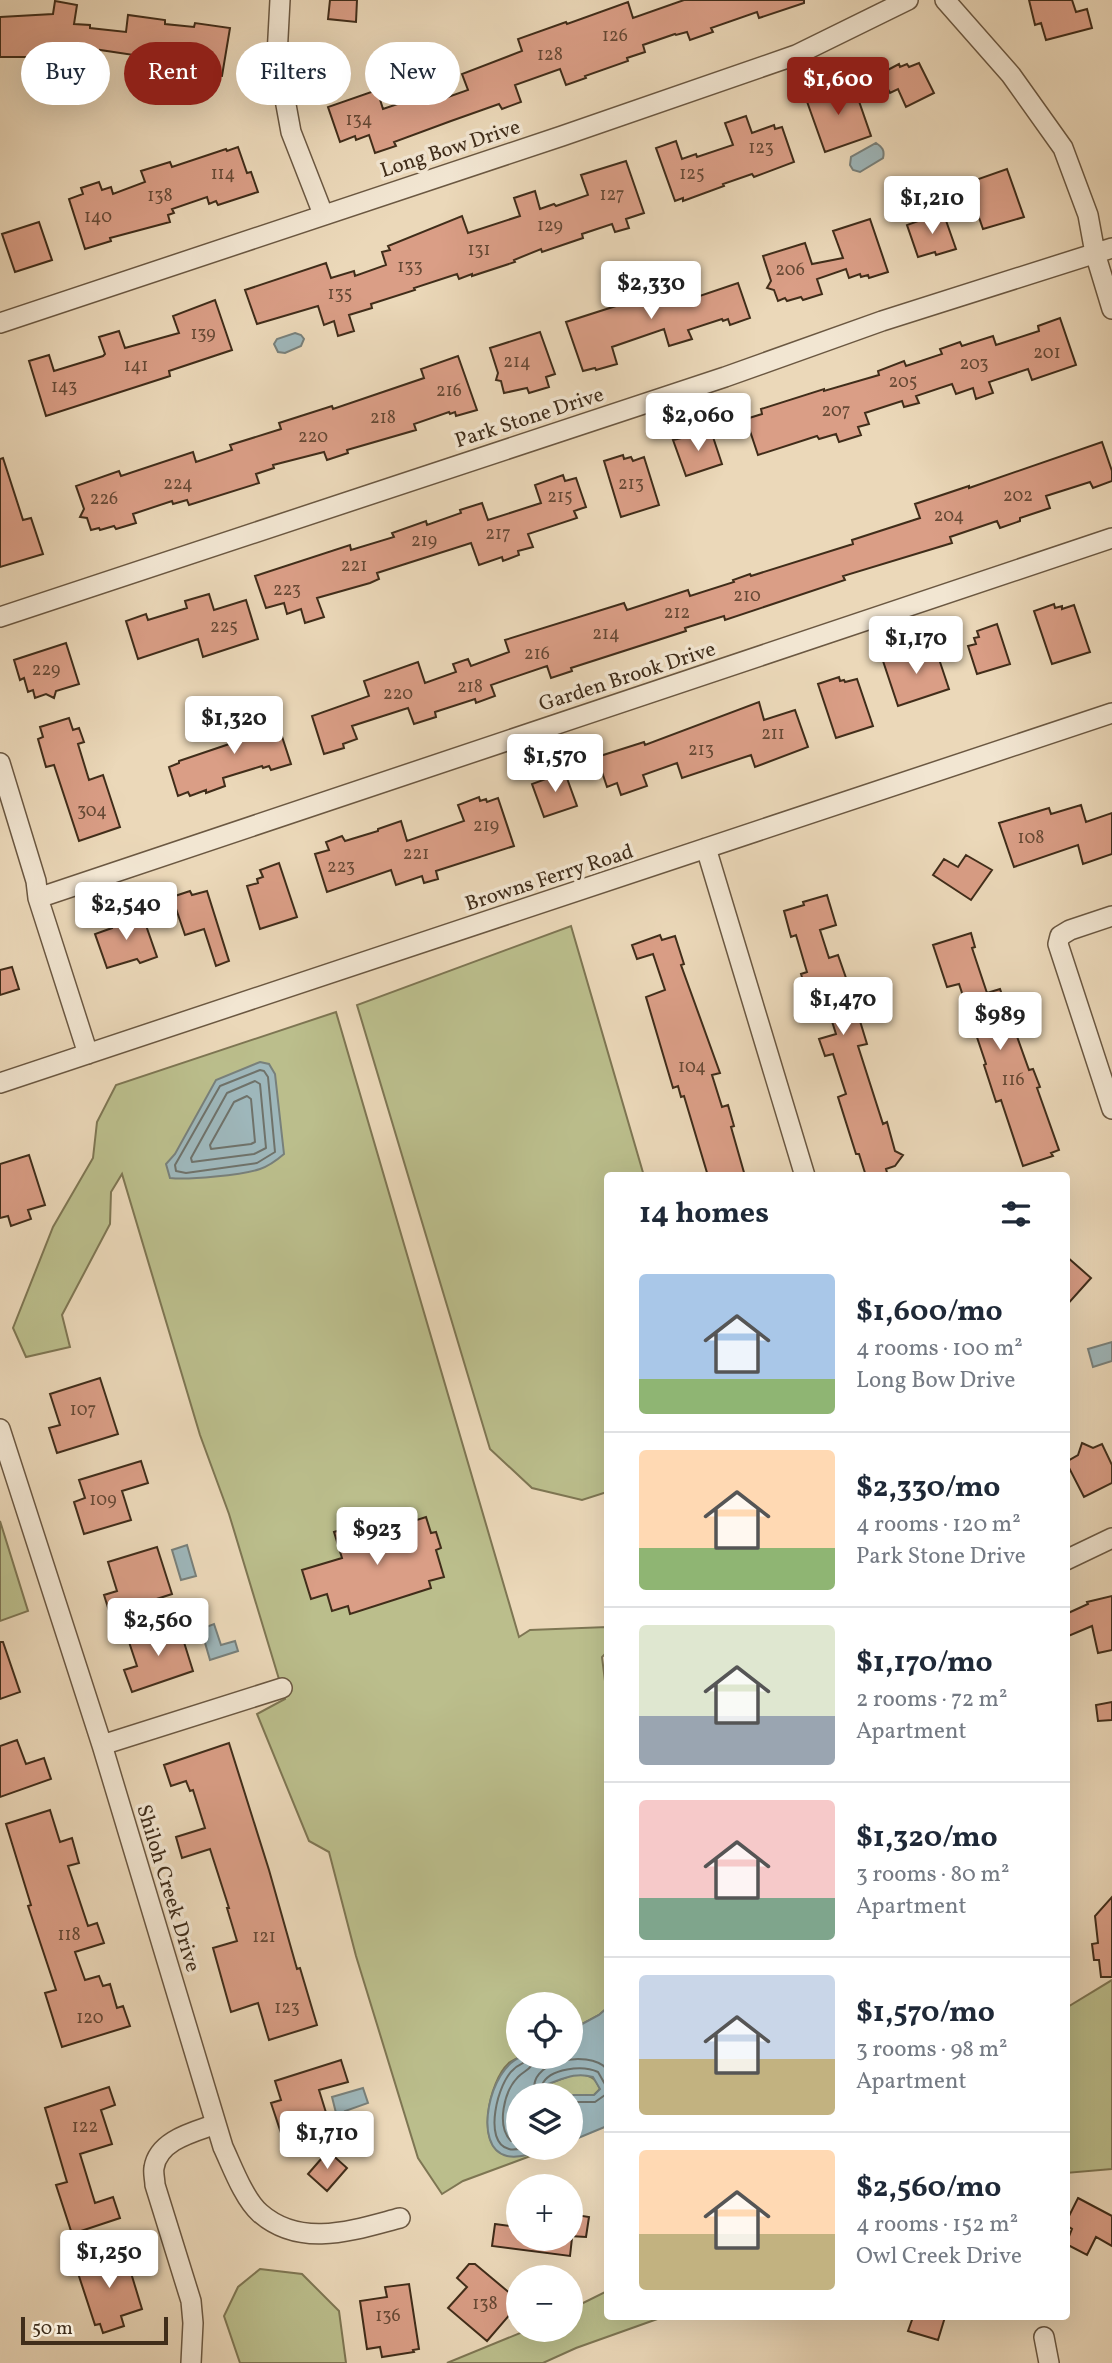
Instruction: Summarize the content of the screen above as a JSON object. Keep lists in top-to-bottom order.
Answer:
{
  "streets": {
    "street": [
      "Long Bow Drive",
      "Park Stone Drive",
      "Garden Brook Drive",
      "Browns Ferry Road",
      "Shiloh Creek Drive"
    ]
  },
  "house_numbers": [
    "126",
    "128",
    "134",
    "123",
    "114",
    "125",
    "127",
    "138",
    "140",
    "129",
    "131",
    "133",
    "206",
    "135",
    "139",
    "201",
    "214",
    "203",
    "141",
    "205",
    "143",
    "216",
    "207",
    "218",
    "220",
    "224",
    "213",
    "202",
    "215",
    "226",
    "204",
    "217",
    "219",
    "221",
    "223",
    "210",
    "212",
    "225",
    "214",
    "216",
    "229",
    "218",
    "220",
    "211",
    "213",
    "304",
    "219",
    "108",
    "221",
    "223",
    "104",
    "116",
    "107",
    "109",
    "118",
    "121",
    "123",
    "120",
    "122",
    "138",
    "136"
  ],
  "scale_bar": "50 m",
  "page": {
    "chip": [
      "Buy",
      "Rent",
      "Filters",
      "New"
    ],
    "price": [
      "$1,600",
      "$1,210",
      "$2,330",
      "$2,060",
      "$1,170",
      "$1,320",
      "$1,570",
      "$2,540",
      "$1,470",
      "$989",
      "$923",
      "$2,560",
      "$1,710",
      "$1,250"
    ],
    "heading": "14 homes",
    "list": [
      {
        "name": "$1,600/mo",
        "note": "4 rooms · 100 m² · Long Bow Drive"
      },
      {
        "name": "$2,330/mo",
        "note": "4 rooms · 120 m² · Park Stone Drive"
      },
      {
        "name": "$1,170/mo",
        "note": "2 rooms · 72 m² · Apartment"
      },
      {
        "name": "$1,320/mo",
        "note": "3 rooms · 80 m² · Apartment"
      },
      {
        "name": "$1,570/mo",
        "note": "3 rooms · 98 m² · Apartment"
      },
      {
        "name": "$2,560/mo",
        "note": "4 rooms · 152 m² · Owl Creek Drive"
      }
    ],
    "map_buttons": ["+", "−"],
    "scale": "50 m"
  }
}
